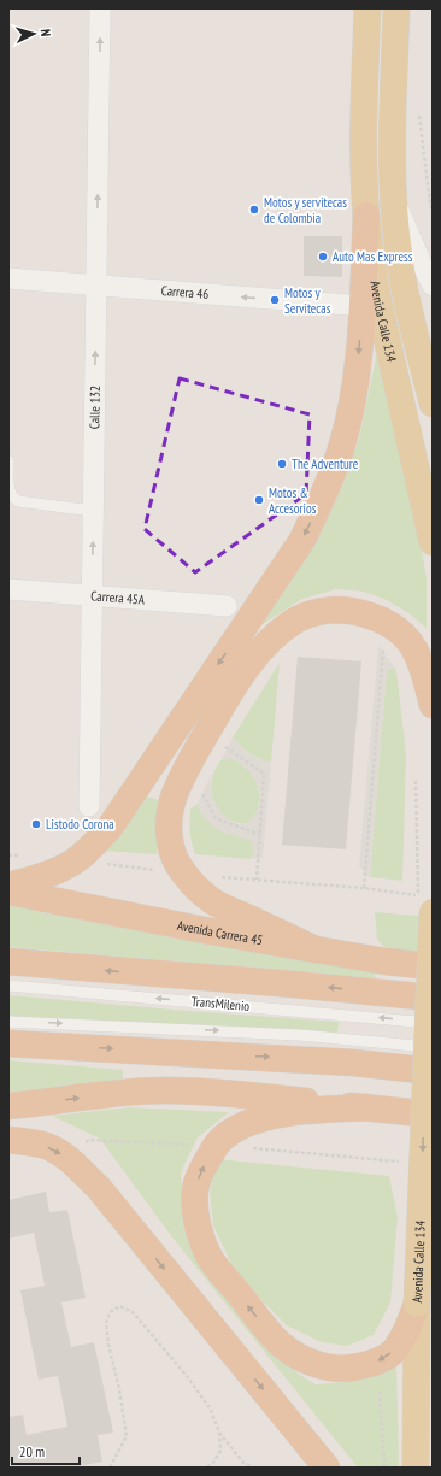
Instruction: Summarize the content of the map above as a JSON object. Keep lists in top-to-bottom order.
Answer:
{
  "streets": {
    "highway": ["Avenida Carrera 45"],
    "main road": ["Avenida Calle 134"],
    "street": ["Carrera 46", "Calle 132", "Carrera 45A"],
    "lane": ["TransMilenio"]
  },
  "crossings": [
    ["Carrera 46", "Calle 132"],
    ["Calle 132", "Carrera 45A"]
  ],
  "one_way": ["Carrera 46", "Calle 132"],
  "places": [
    "Motos y servitecas de Colombia",
    "Auto Mas Express",
    "Motos y Servitecas",
    "The Adventure",
    "Motos & Accesorios",
    "Listodo Corona"
  ],
  "scale_bar": "20 m",
  "north": "right"
}
